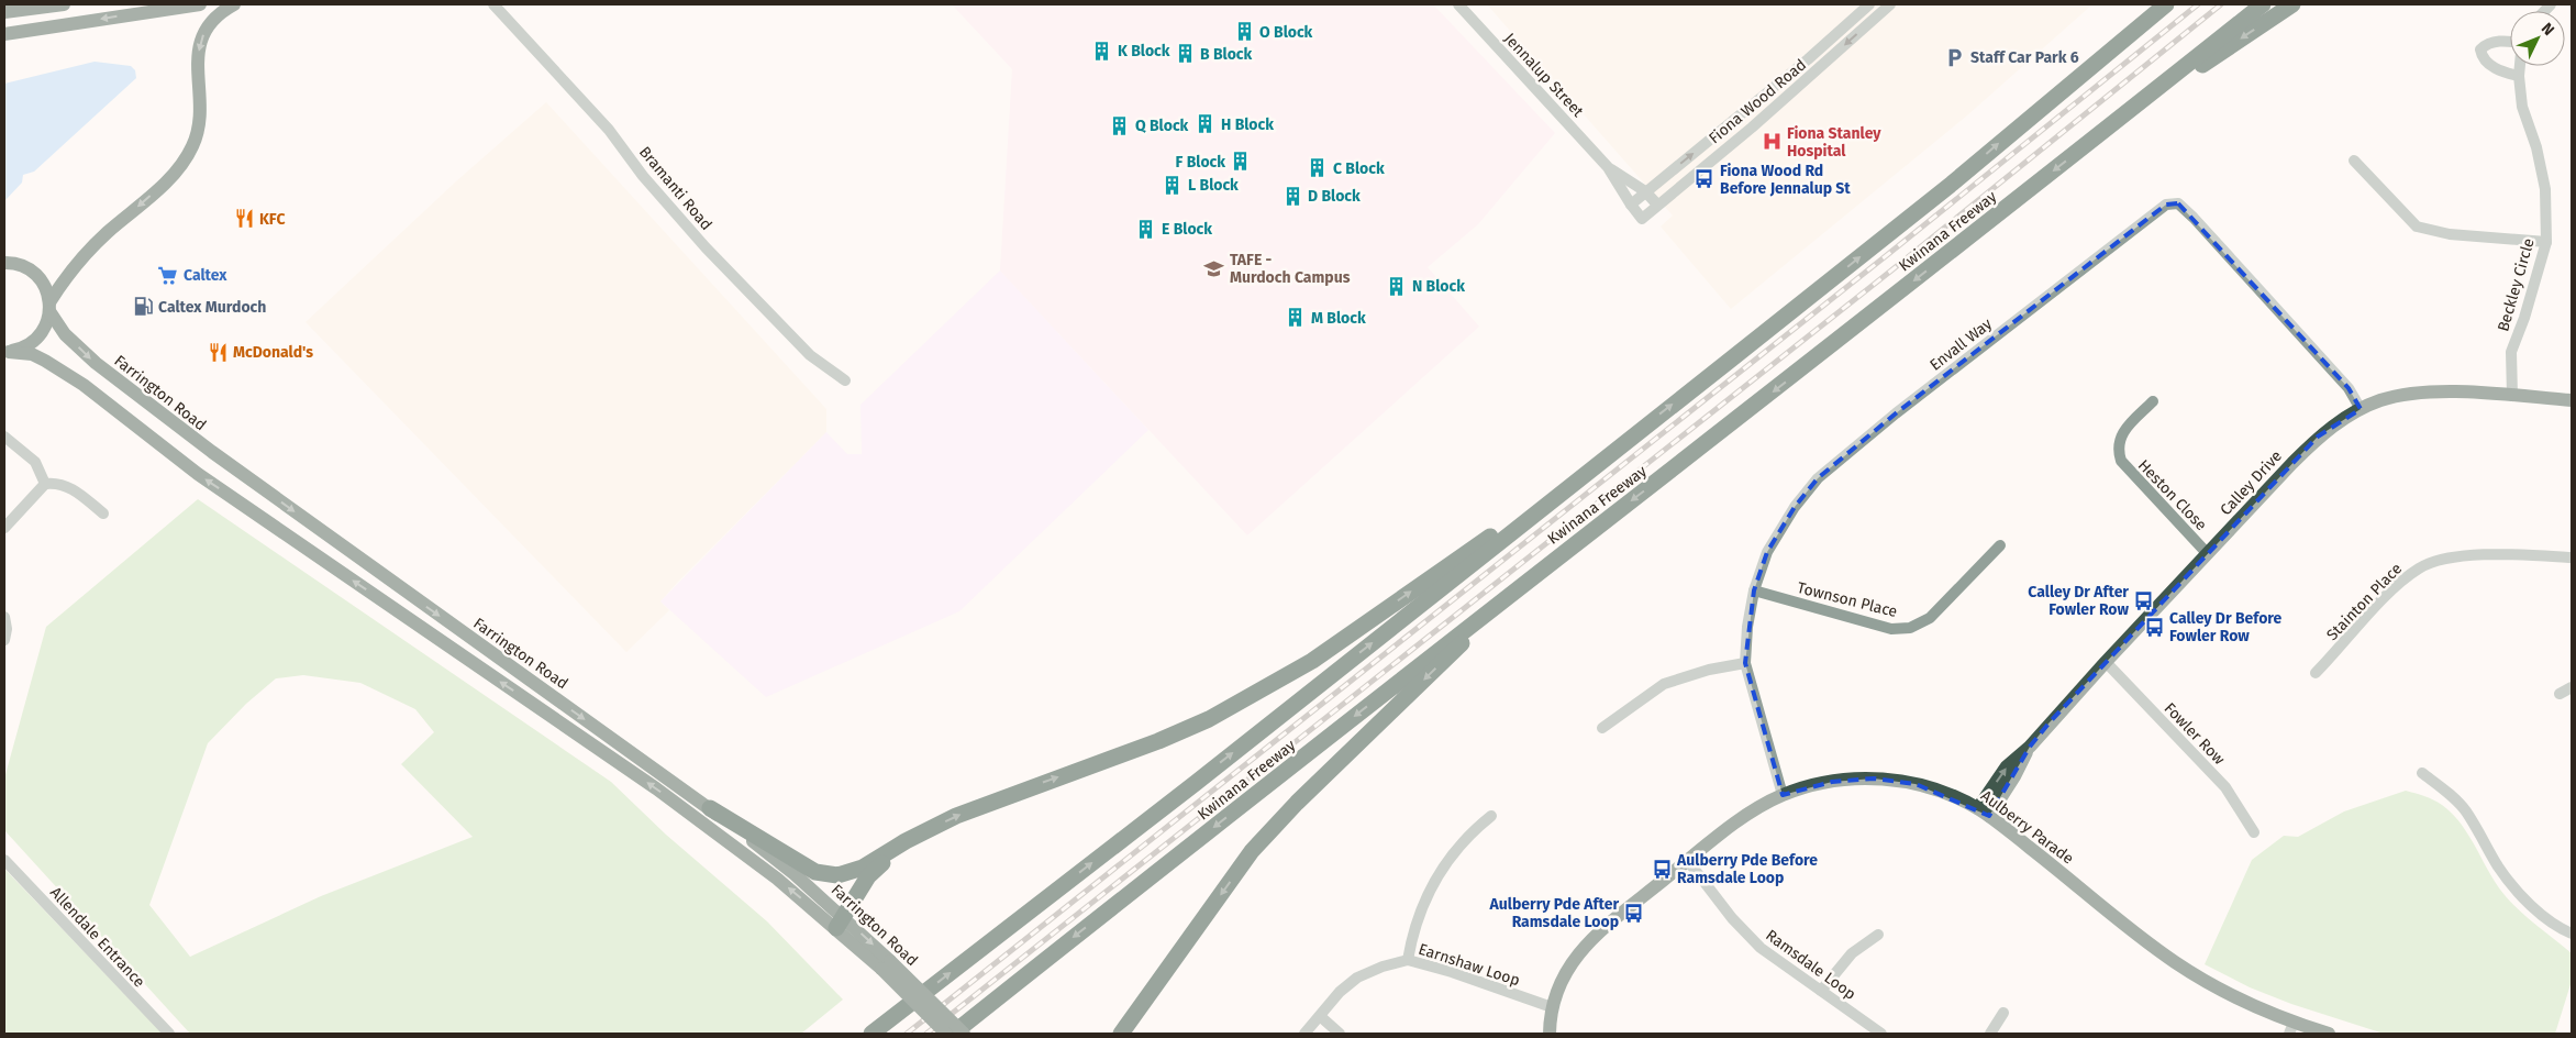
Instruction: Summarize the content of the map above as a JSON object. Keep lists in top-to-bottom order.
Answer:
{
  "streets": {
    "highway": ["Kwinana Freeway"],
    "main road": ["Farrington Road", "Calley Drive", "Aulberry Parade"],
    "street": [
      "Jennalup Street",
      "Fiona Wood Road",
      "Bramanti Road",
      "Beckley Circle",
      "Envall Way",
      "Heston Close",
      "Townson Place",
      "Stainton Place",
      "Fowler Row",
      "Allendale Entrance",
      "Earnshaw Loop",
      "Ramsdale Loop"
    ]
  },
  "crossings": [
    ["Jennalup Street", "Fiona Wood Road"],
    ["Beckley Circle", "Calley Drive"],
    ["Envall Way", "Calley Drive"],
    ["Envall Way", "Townson Place"],
    ["Envall Way", "Aulberry Parade"],
    ["Calley Drive", "Heston Close"],
    ["Calley Drive", "Fowler Row"],
    ["Calley Drive", "Aulberry Parade"],
    ["Aulberry Parade", "Earnshaw Loop"],
    ["Aulberry Parade", "Ramsdale Loop"]
  ],
  "places": {
    "building": [
      "O Block",
      "K Block",
      "B Block",
      "H Block",
      "Q Block",
      "F Block",
      "C Block",
      "L Block",
      "D Block",
      "E Block",
      "N Block",
      "M Block"
    ],
    "parking": ["Staff Car Park 6"],
    "hospital": ["Fiona Stanley Hospital"],
    "bus stop": [
      "Fiona Wood Rd Before Jennalup St",
      "Calley Dr After Fowler Row",
      "Calley Dr Before Fowler Row",
      "Aulberry Pde Before Ramsdale Loop",
      "Aulberry Pde After Ramsdale Loop"
    ],
    "restaurant": ["KFC", "McDonald's"],
    "school or university": ["TAFE - Murdoch Campus"],
    "supermarket": ["Caltex"],
    "fuel station": ["Caltex Murdoch"]
  },
  "north": "top right"
}
